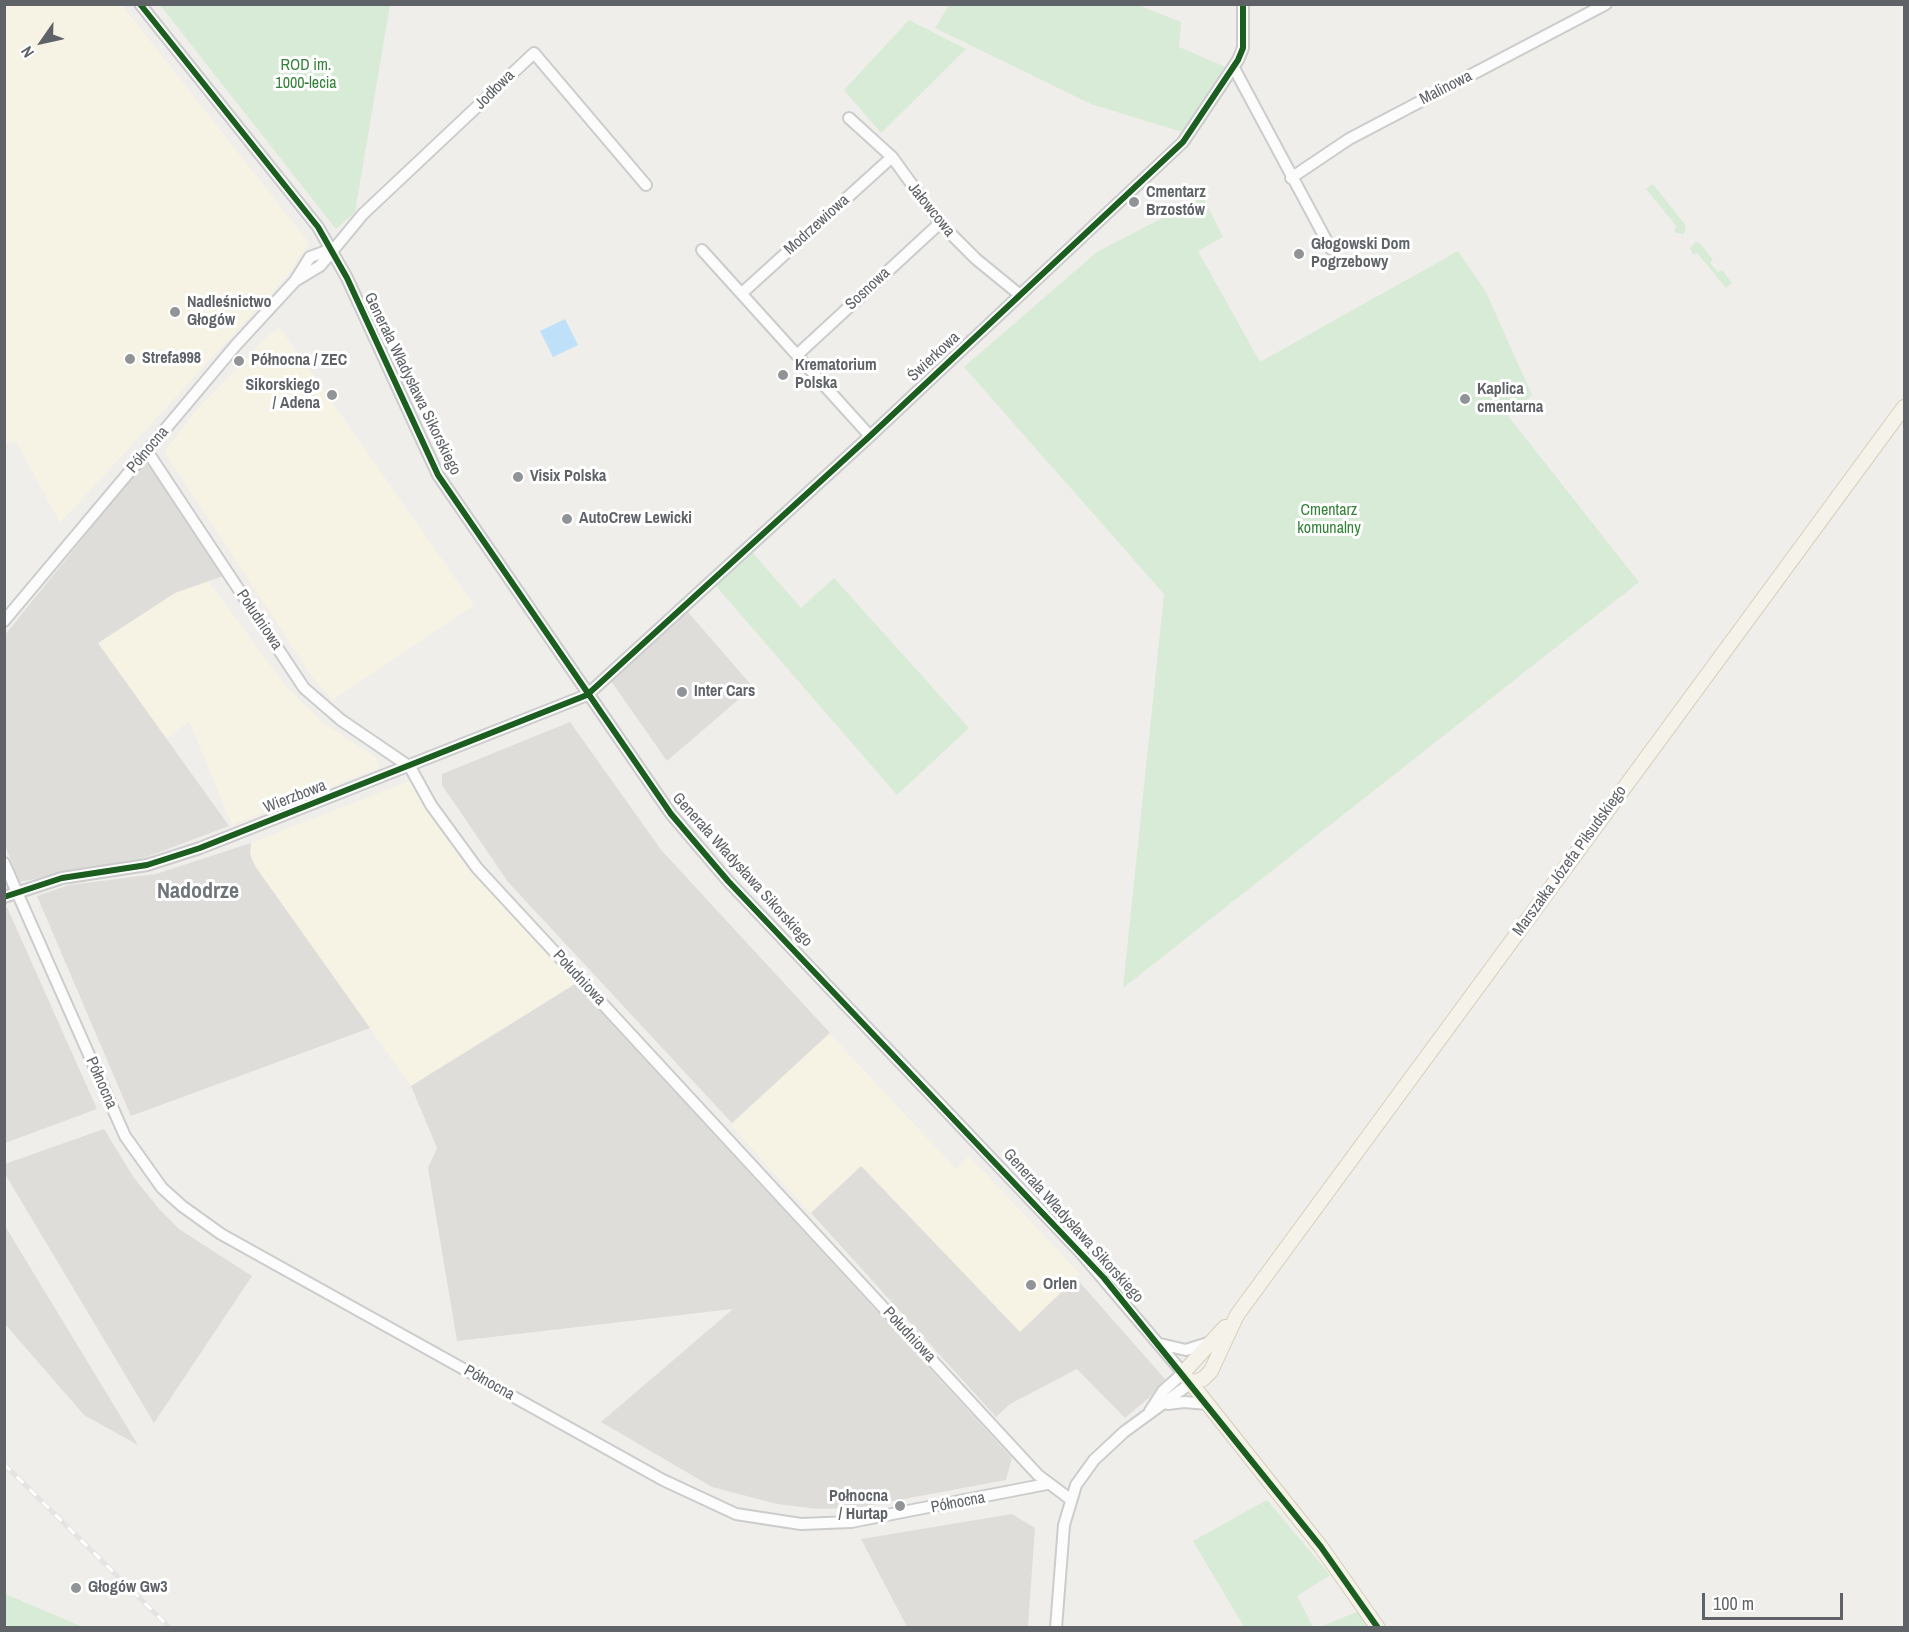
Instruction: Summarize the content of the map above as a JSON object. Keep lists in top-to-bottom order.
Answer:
{
  "streets": {
    "main road": ["Generała Władysława Sikorskiego", "Marszałka Józefa Piłsudskiego"],
    "street": [
      "Malinowa",
      "Jodłowa",
      "Jałowcowa",
      "Modrzewiowa",
      "Sosnowa",
      "Świerkowa",
      "Północna",
      "Południowa",
      "Wierzbowa"
    ]
  },
  "crossings": [
    ["Jodłowa", "Generała Władysława Sikorskiego"],
    ["Jodłowa", "Północna"],
    ["Jałowcowa", "Modrzewiowa"],
    ["Jałowcowa", "Sosnowa"],
    ["Jałowcowa", "Świerkowa"],
    ["Świerkowa", "Generała Władysława Sikorskiego"],
    ["Świerkowa", "Wierzbowa"],
    ["Generała Władysława Sikorskiego", "Północna"],
    ["Generała Władysława Sikorskiego", "Wierzbowa"],
    ["Generała Władysława Sikorskiego", "Marszałka Józefa Piłsudskiego"],
    ["Północna", "Południowa"],
    ["Północna", "Wierzbowa"],
    ["Południowa", "Wierzbowa"]
  ],
  "districts": ["Nadodrze"],
  "parks": ["ROD im. 1000-lecia", "Cmentarz komunalny"],
  "places": [
    "Cmentarz Brzostów",
    "Głogowski Dom Pogrzebowy",
    "Nadleśnictwo Głogów",
    "Strefa998",
    "Północna / ZEC",
    "Krematorium Polska",
    "Sikorskiego / Adena",
    "Kaplica cmentarna",
    "Visix Polska",
    "AutoCrew Lewicki",
    "Inter Cars",
    "Orlen",
    "Połnocna / Hurtap",
    "Głogów Gw3"
  ],
  "scale_bar": "100 m",
  "north": "bottom left"
}
